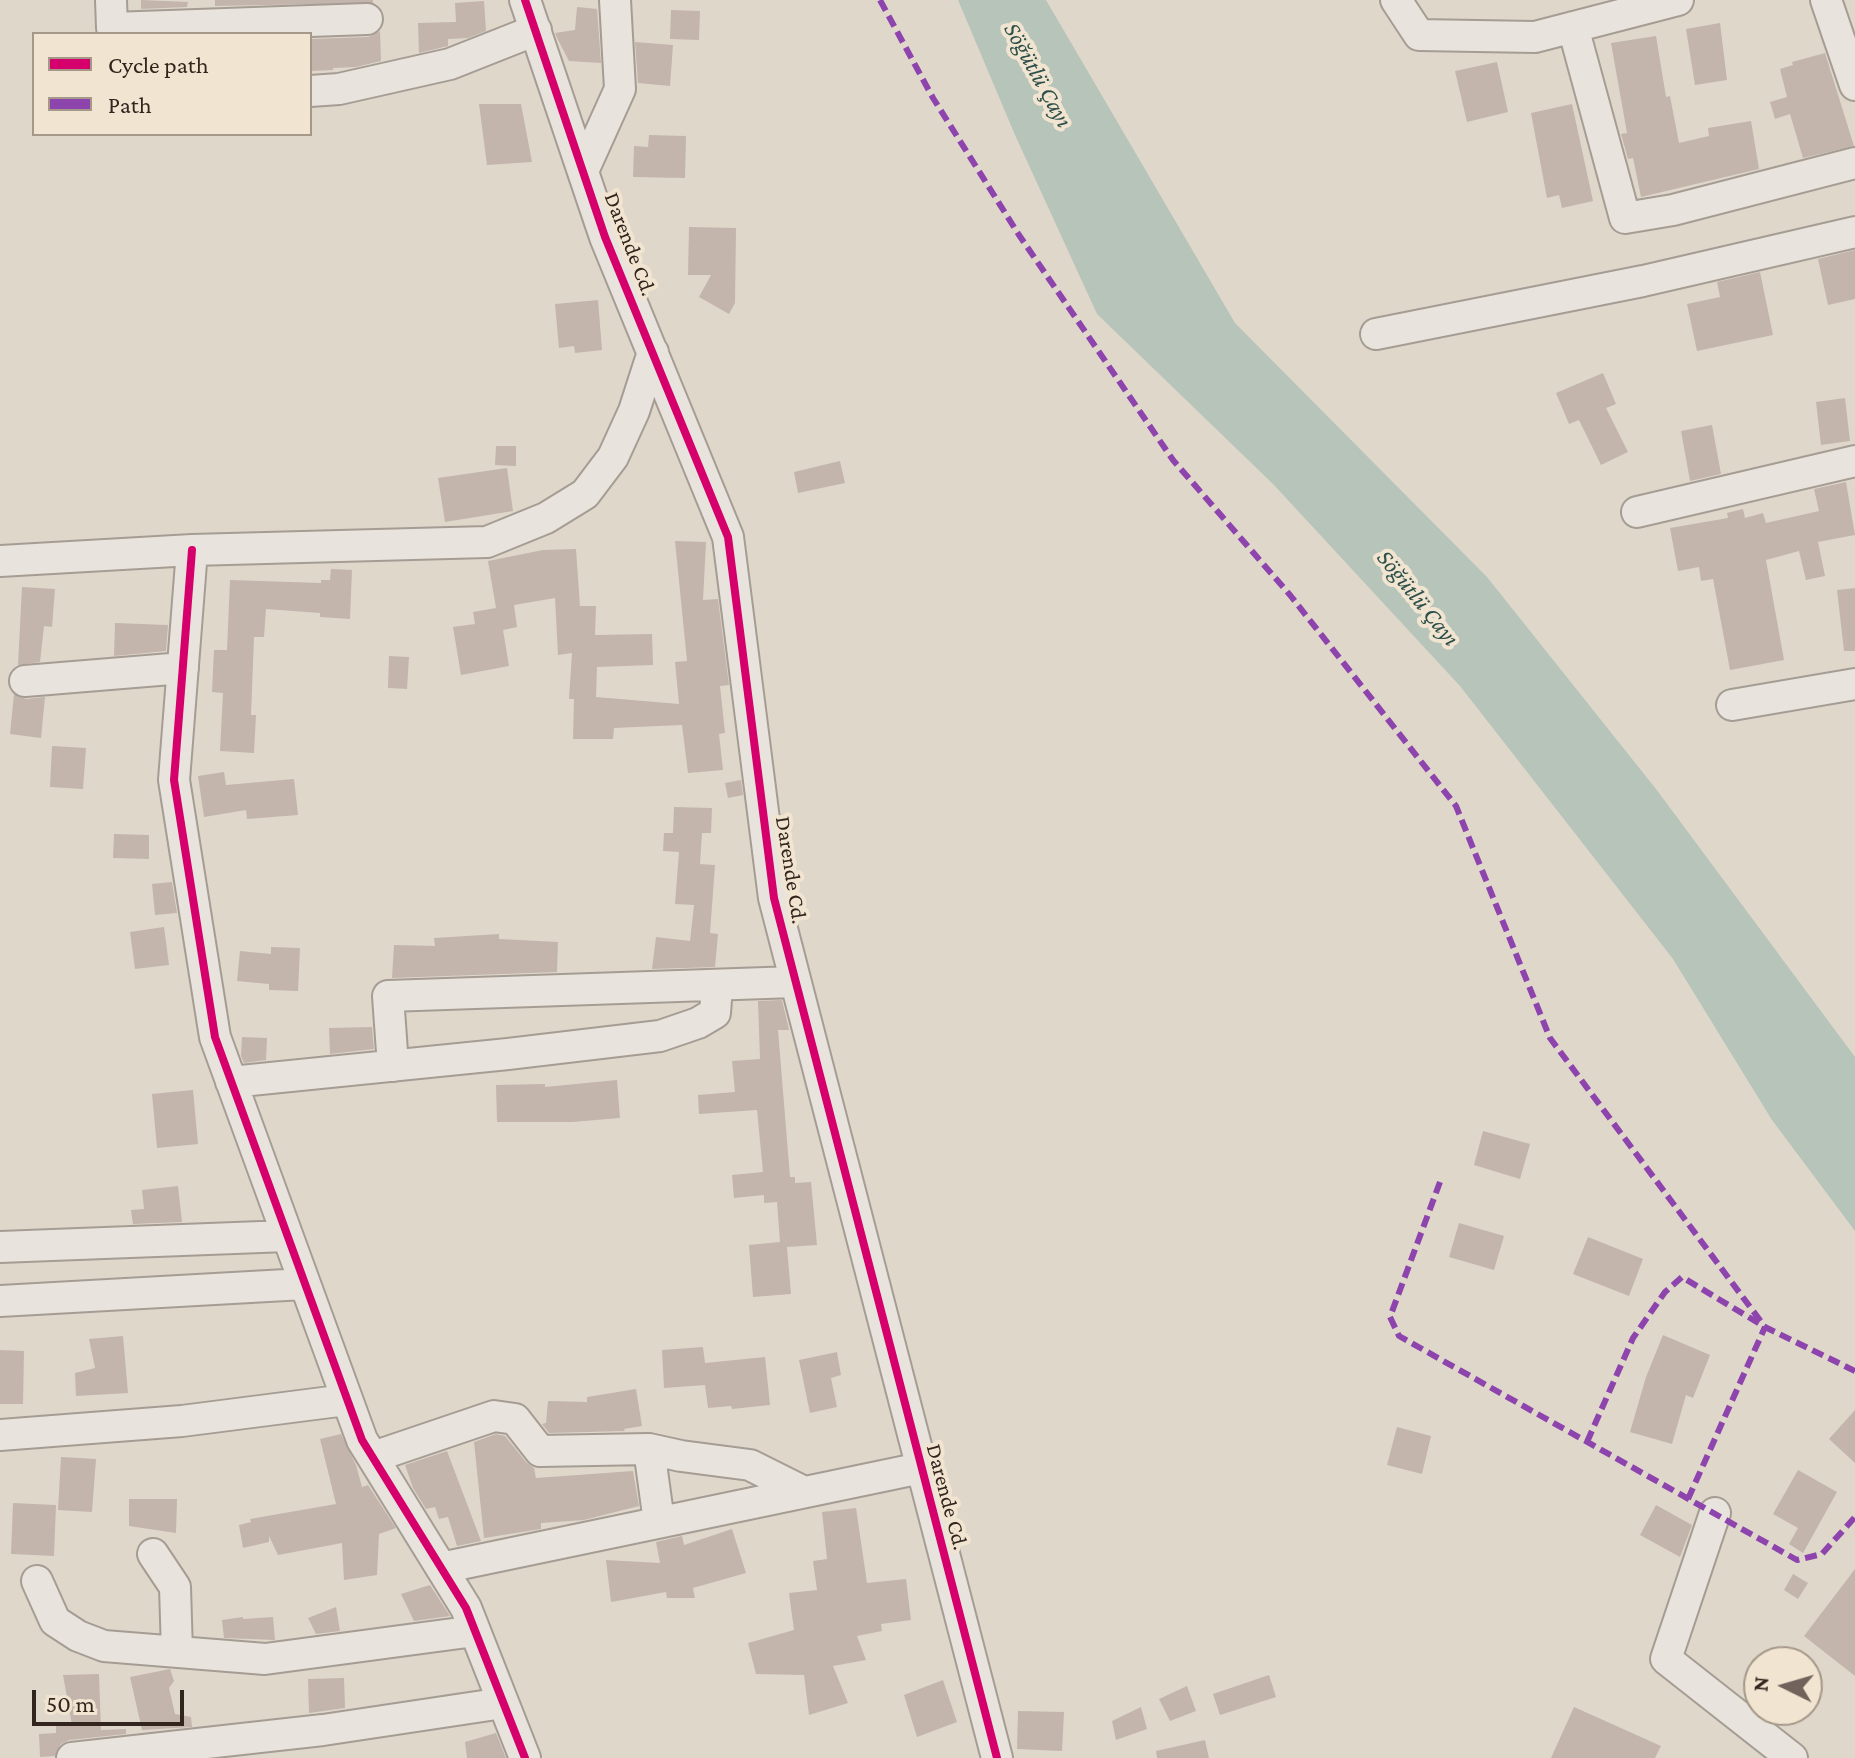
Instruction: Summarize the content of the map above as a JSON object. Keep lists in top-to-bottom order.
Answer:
{
  "streets": {
    "street": ["Darende Cd."]
  },
  "water": ["Söğütlü Çayı"],
  "legend": ["Cycle path", "Path"],
  "scale_bar": "50 m",
  "north": "left"
}
